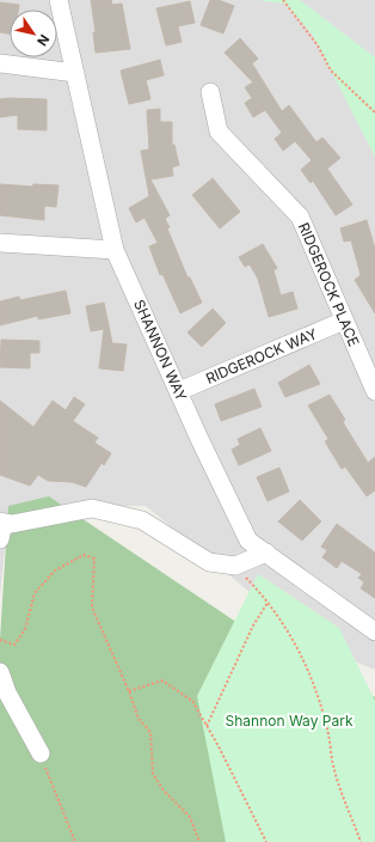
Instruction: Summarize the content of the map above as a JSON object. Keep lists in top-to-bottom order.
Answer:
{
  "streets": {
    "street": ["RIDGEROCK PLACE", "SHANNON WAY", "RIDGEROCK WAY"]
  },
  "crossings": [
    ["RIDGEROCK PLACE", "RIDGEROCK WAY"],
    ["SHANNON WAY", "RIDGEROCK WAY"]
  ],
  "parks": ["Shannon Way Park"],
  "north": "bottom right"
}
